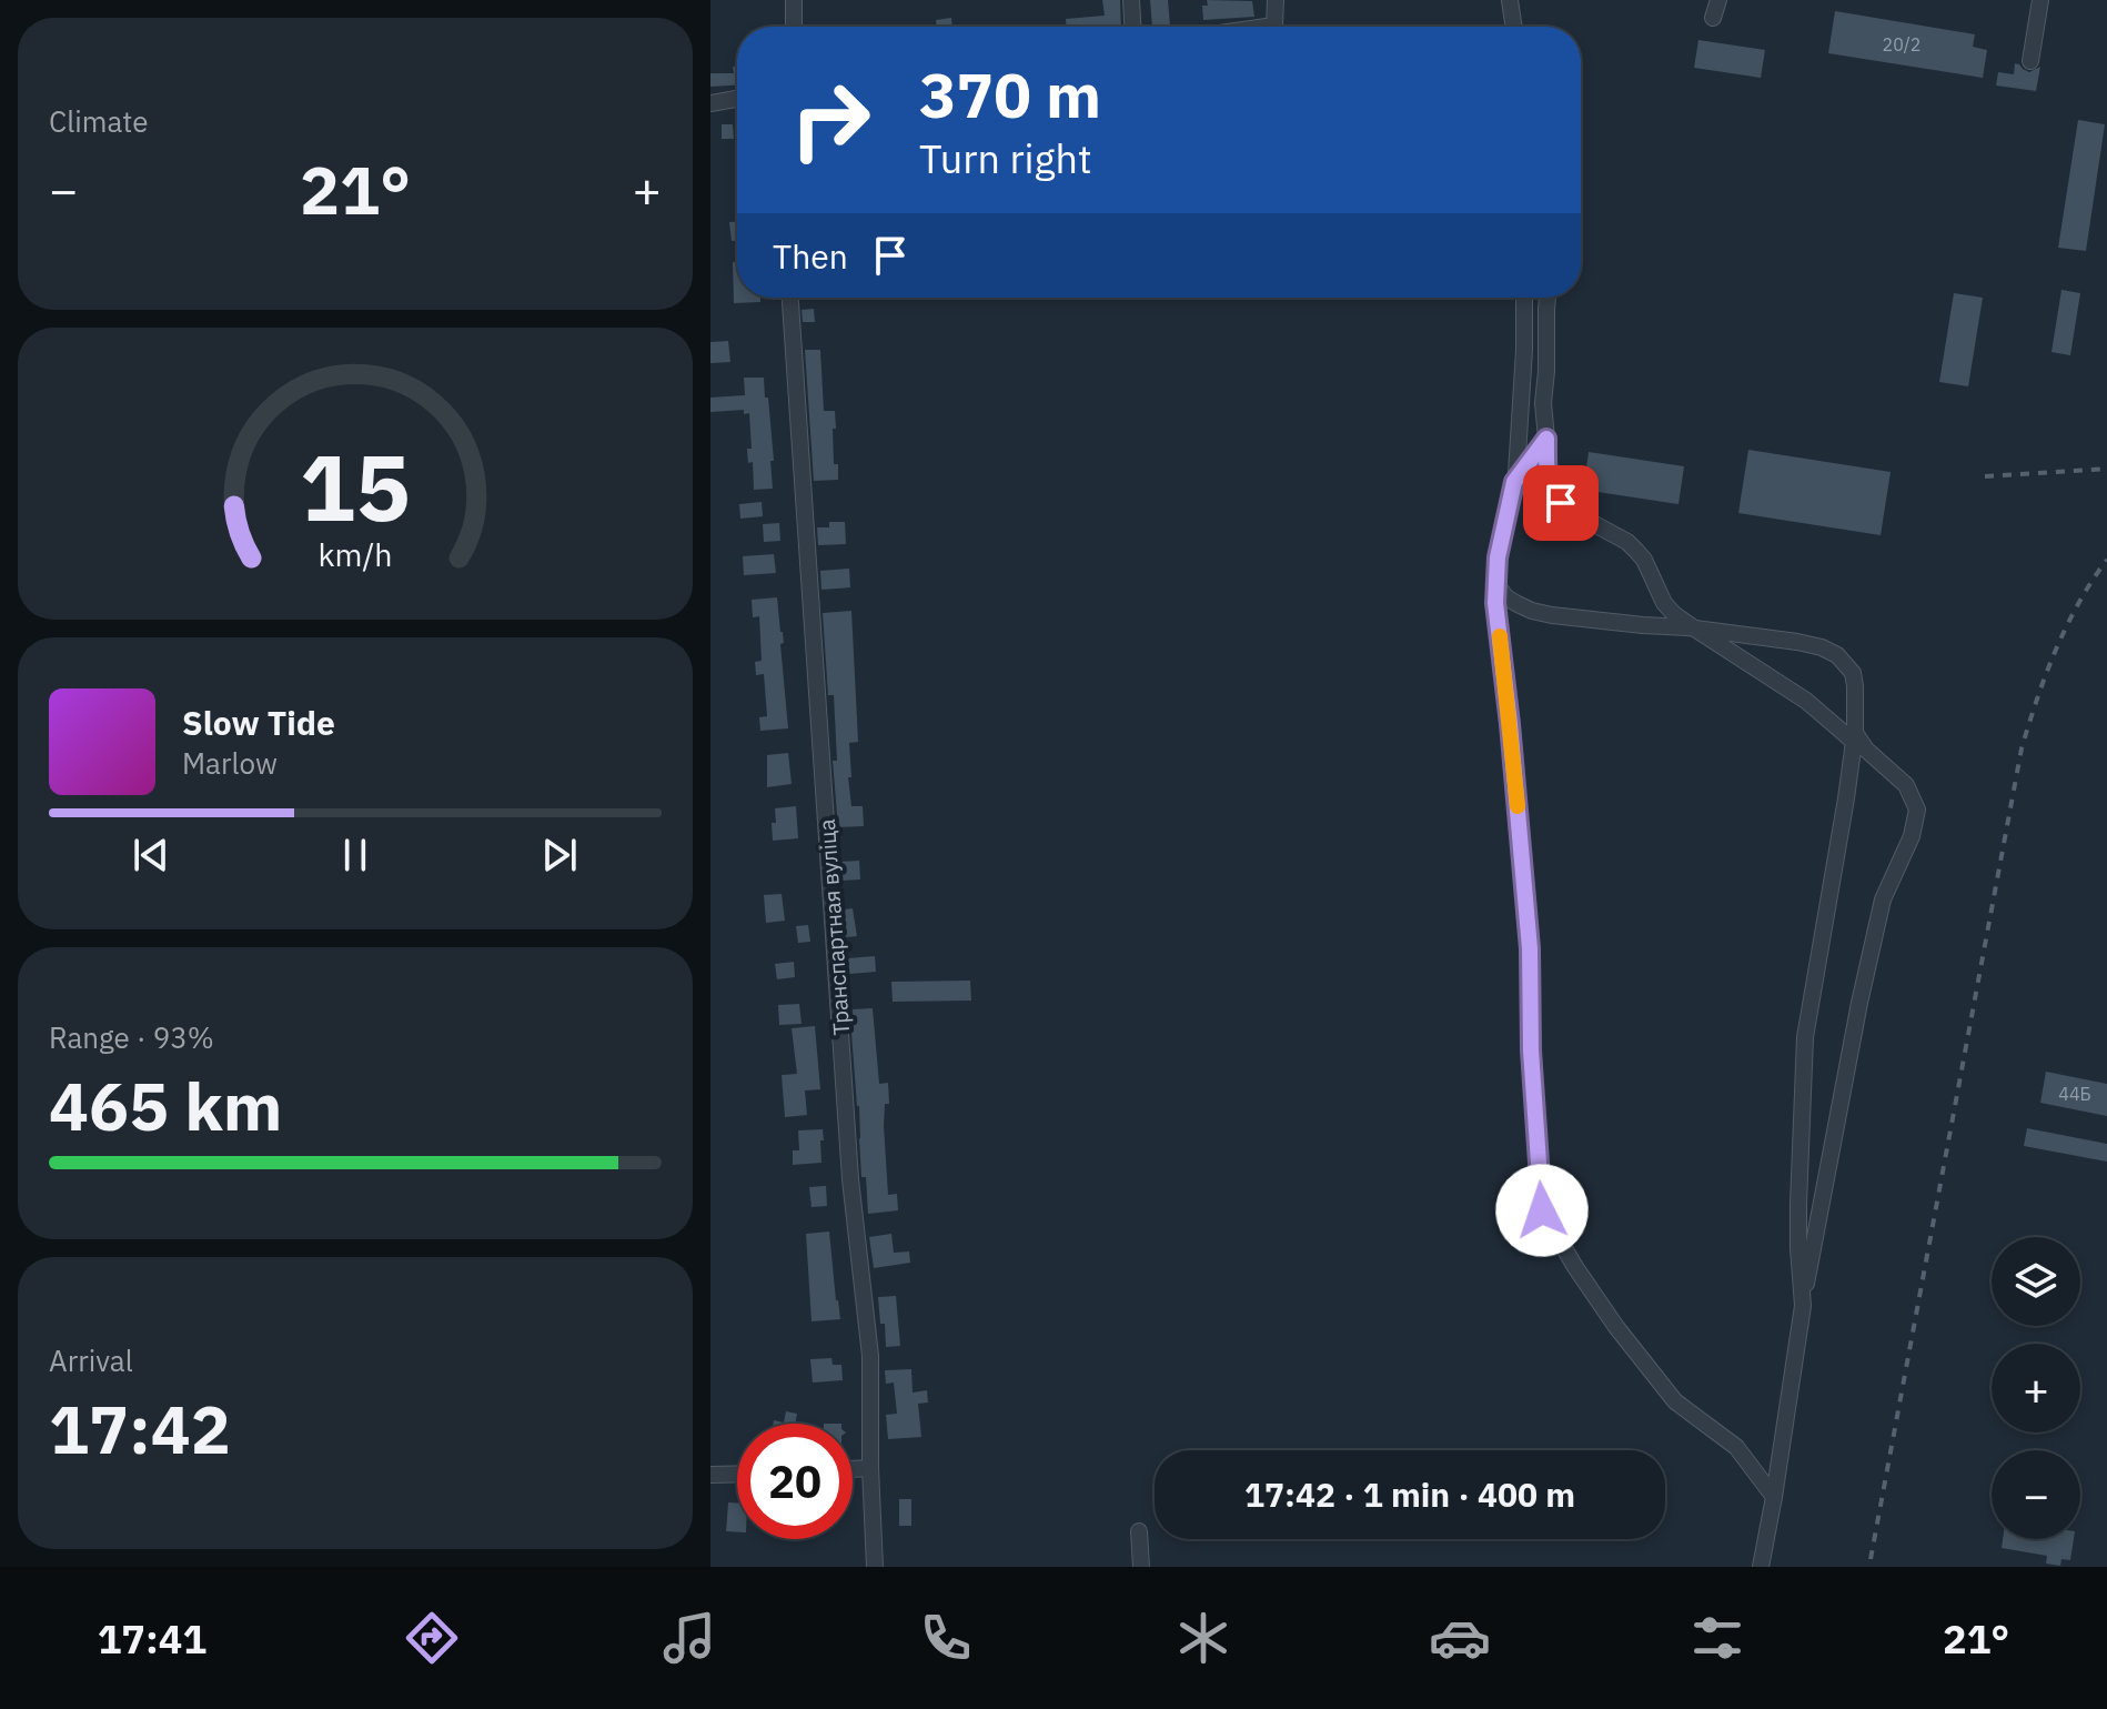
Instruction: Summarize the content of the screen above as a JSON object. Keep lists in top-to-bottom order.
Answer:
{
  "streets": {
    "street": ["Транспартная вуліца"]
  },
  "house_numbers": ["20/2", "44Б"],
  "page": {
    "tile": [
      "Climate",
      ["Range · 93%", "465 km"],
      ["Arrival", "17:42"]
    ],
    "turn": ["370 m", "Turn right"],
    "heat": ["−", "21°", "+"],
    "then": "Then",
    "song": ["Slow Tide", "Marlow"],
    "map_buttons": ["+", "−"],
    "limit": "20",
    "trip": "17:42 · 1 min · 400 m",
    "tabs": ["17:41", "21°"],
    "gauge": ["15", "km/h"]
  }
}
